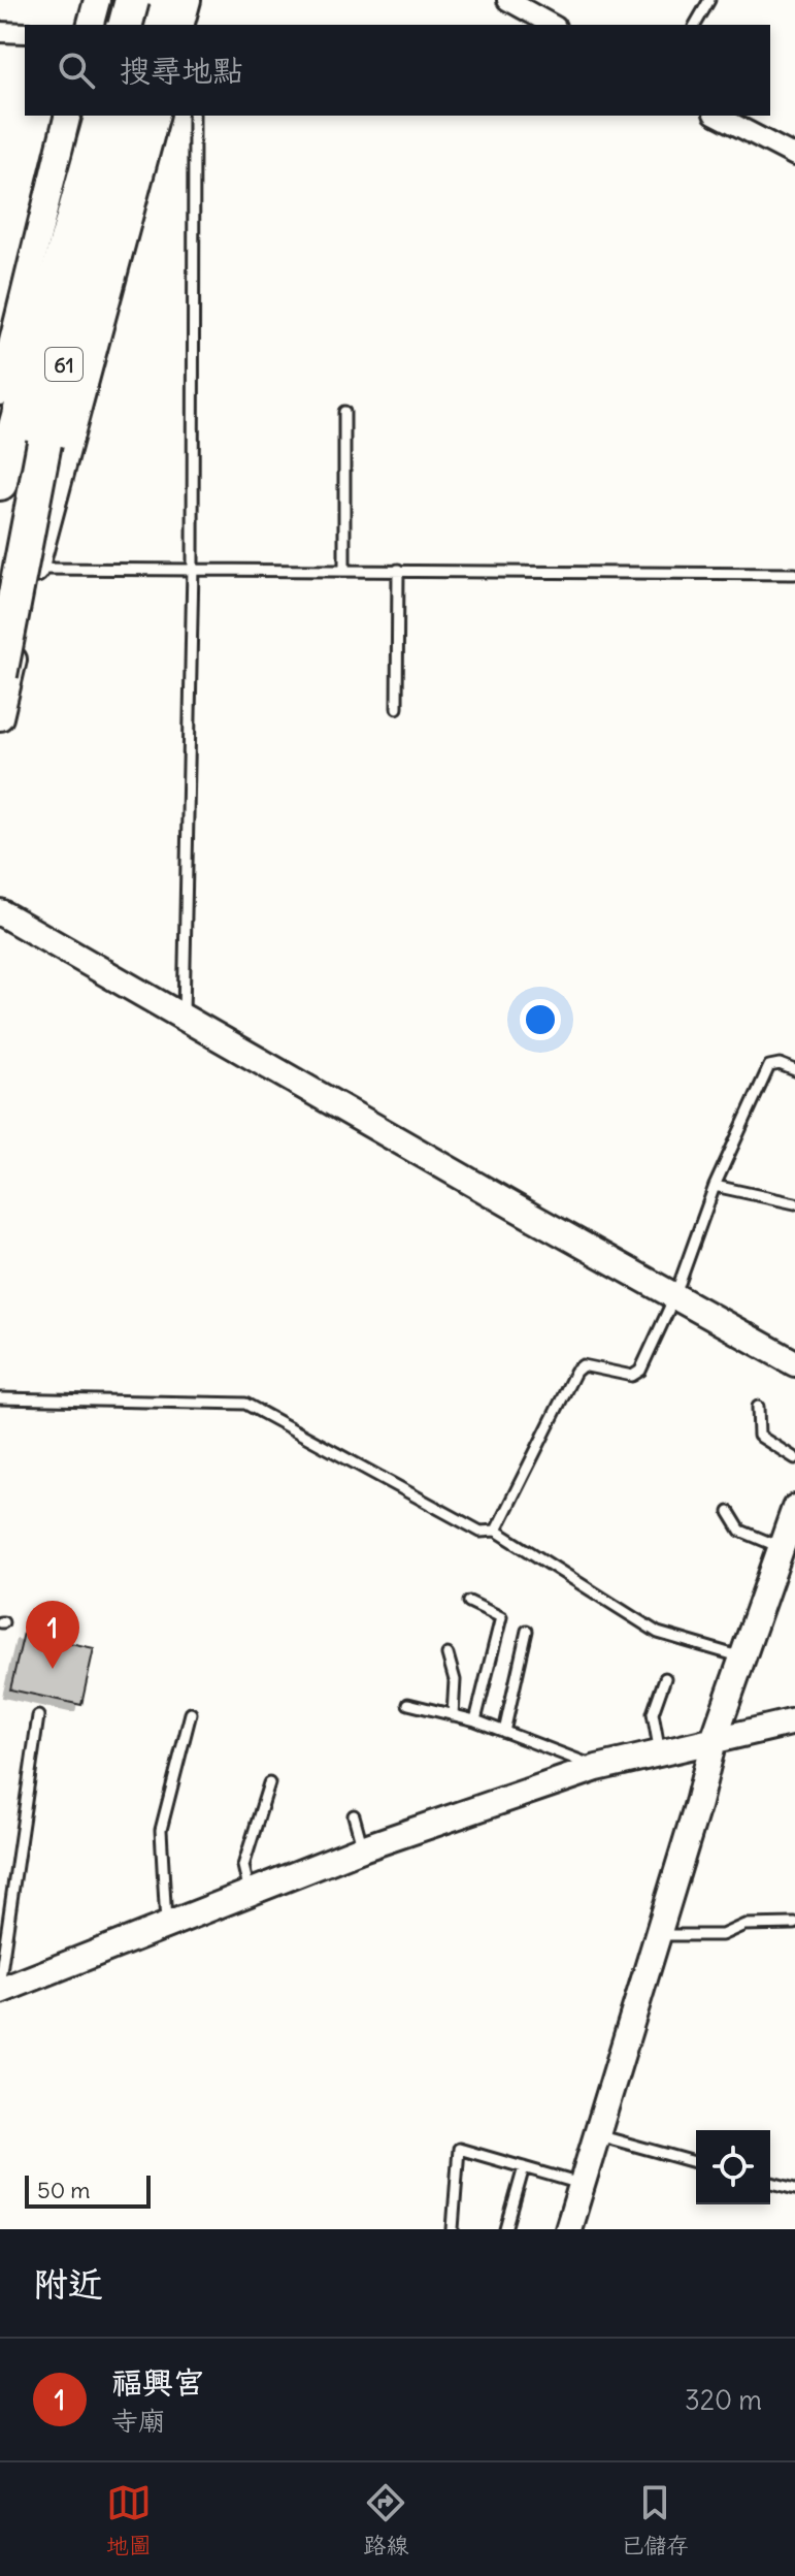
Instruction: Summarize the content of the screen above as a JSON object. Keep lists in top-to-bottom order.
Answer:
{
  "streets": {
    "highway": ["61"]
  },
  "scale_bar": "50 m",
  "page": {
    "search": "搜尋地點",
    "pins": "1",
    "scale": "50 m",
    "heading": "附近",
    "list": [
      {
        "mark": "1",
        "name": "福興宮",
        "note": "寺廟",
        "value": "320 m"
      }
    ],
    "nav": ["地圖", "路線", "已儲存"]
  }
}
